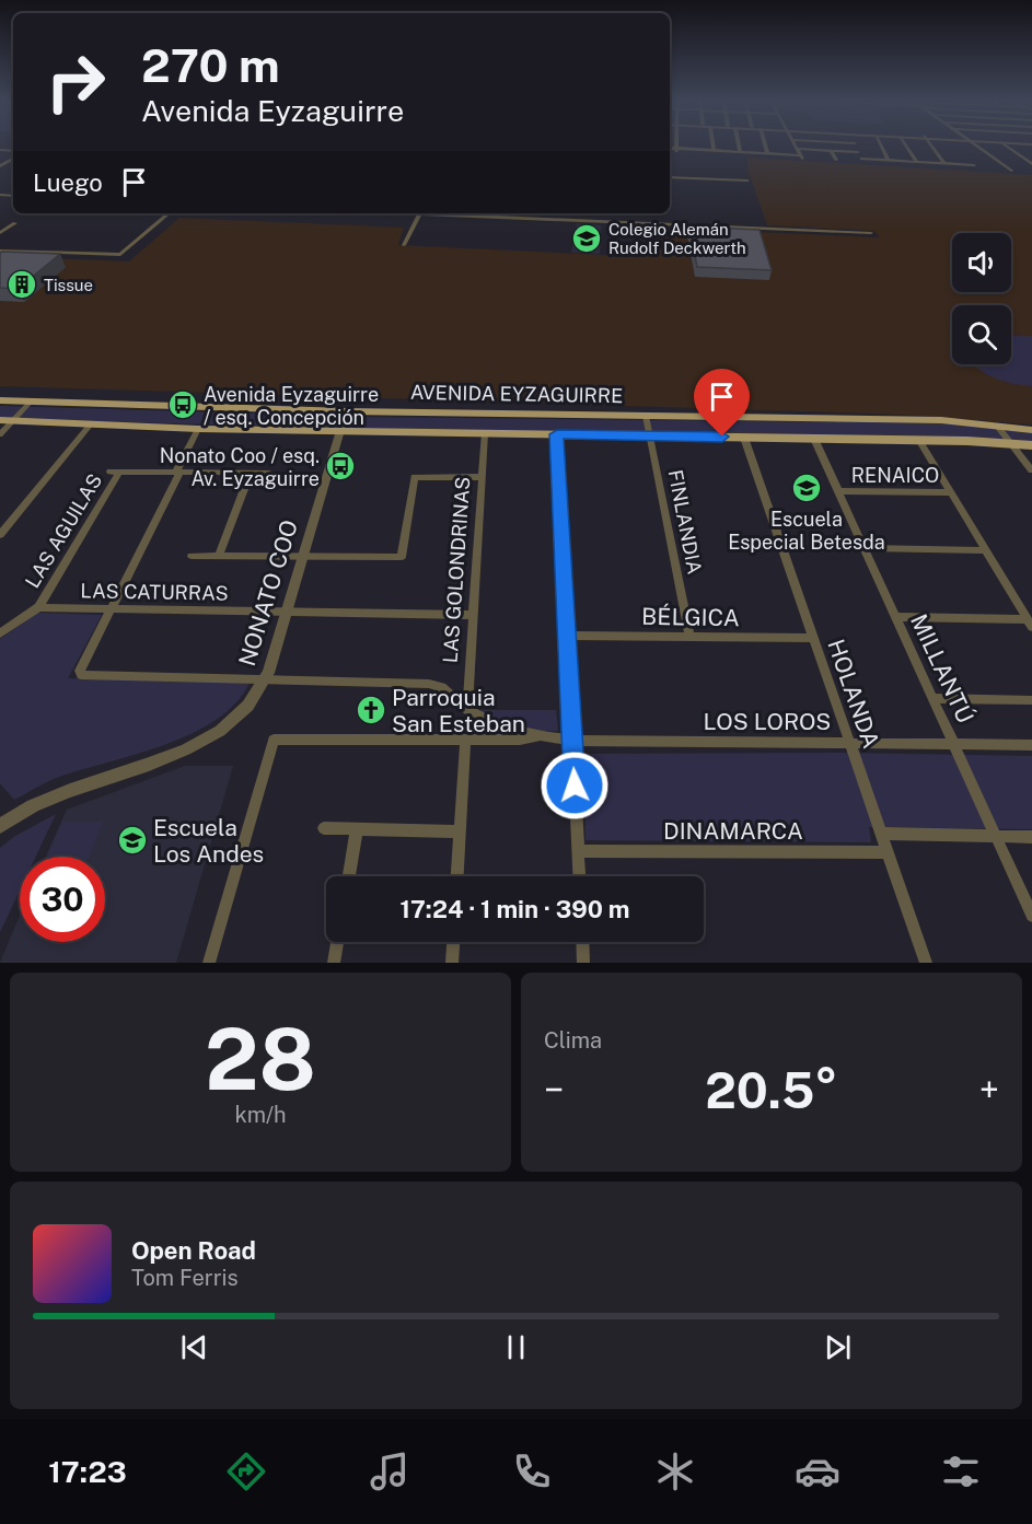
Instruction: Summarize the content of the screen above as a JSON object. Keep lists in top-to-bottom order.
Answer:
{
  "streets": {
    "main road": ["AVENIDA EYZAGUIRRE"],
    "street": [
      "RENAICO",
      "FINLANDIA",
      "LAS AGUILAS",
      "LAS GOLONDRINAS",
      "LAS CATURRAS",
      "NONATO COO",
      "BÉLGICA",
      "MILLANTÚ",
      "HOLANDA",
      "LOS LOROS",
      "DINAMARCA"
    ]
  },
  "crossings": [
    ["AVENIDA EYZAGUIRRE", "FINLANDIA"],
    ["AVENIDA EYZAGUIRRE", "LAS GOLONDRINAS"],
    ["AVENIDA EYZAGUIRRE", "NONATO COO"],
    ["AVENIDA EYZAGUIRRE", "MILLANTÚ"],
    ["AVENIDA EYZAGUIRRE", "HOLANDA"],
    ["RENAICO", "MILLANTÚ"],
    ["FINLANDIA", "BÉLGICA"],
    ["LAS AGUILAS", "LAS CATURRAS"],
    ["LAS GOLONDRINAS", "LAS CATURRAS"],
    ["LAS GOLONDRINAS", "LOS LOROS"],
    ["LAS CATURRAS", "NONATO COO"],
    ["LAS CATURRAS", "LOS LOROS"],
    ["NONATO COO", "LOS LOROS"],
    ["BÉLGICA", "HOLANDA"],
    ["MILLANTÚ", "LOS LOROS"],
    ["HOLANDA", "LOS LOROS"],
    ["HOLANDA", "DINAMARCA"]
  ],
  "places": {
    "school or university": ["Colegio Alemán Rudolf Deckwerth", "Escuela Especial Betesda", "Escuela Los Andes"],
    "building": ["Tissue"],
    "bus stop": ["Avenida Eyzaguirre / esq. Concepción", "Nonato Coo / esq. Av. Eyzaguirre"],
    "church": ["Parroquia San Esteban"]
  },
  "page": {
    "turn": ["270 m", "Avenida Eyzaguirre"],
    "then": "Luego",
    "limit": "30",
    "trip": "17:24 · 1 min · 390 m",
    "tile": [
      ["28", "km/h"],
      "Clima"
    ],
    "heat": ["−", "20.5°", "+"],
    "song": ["Open Road", "Tom Ferris"],
    "tabs": "17:23"
  }
}
